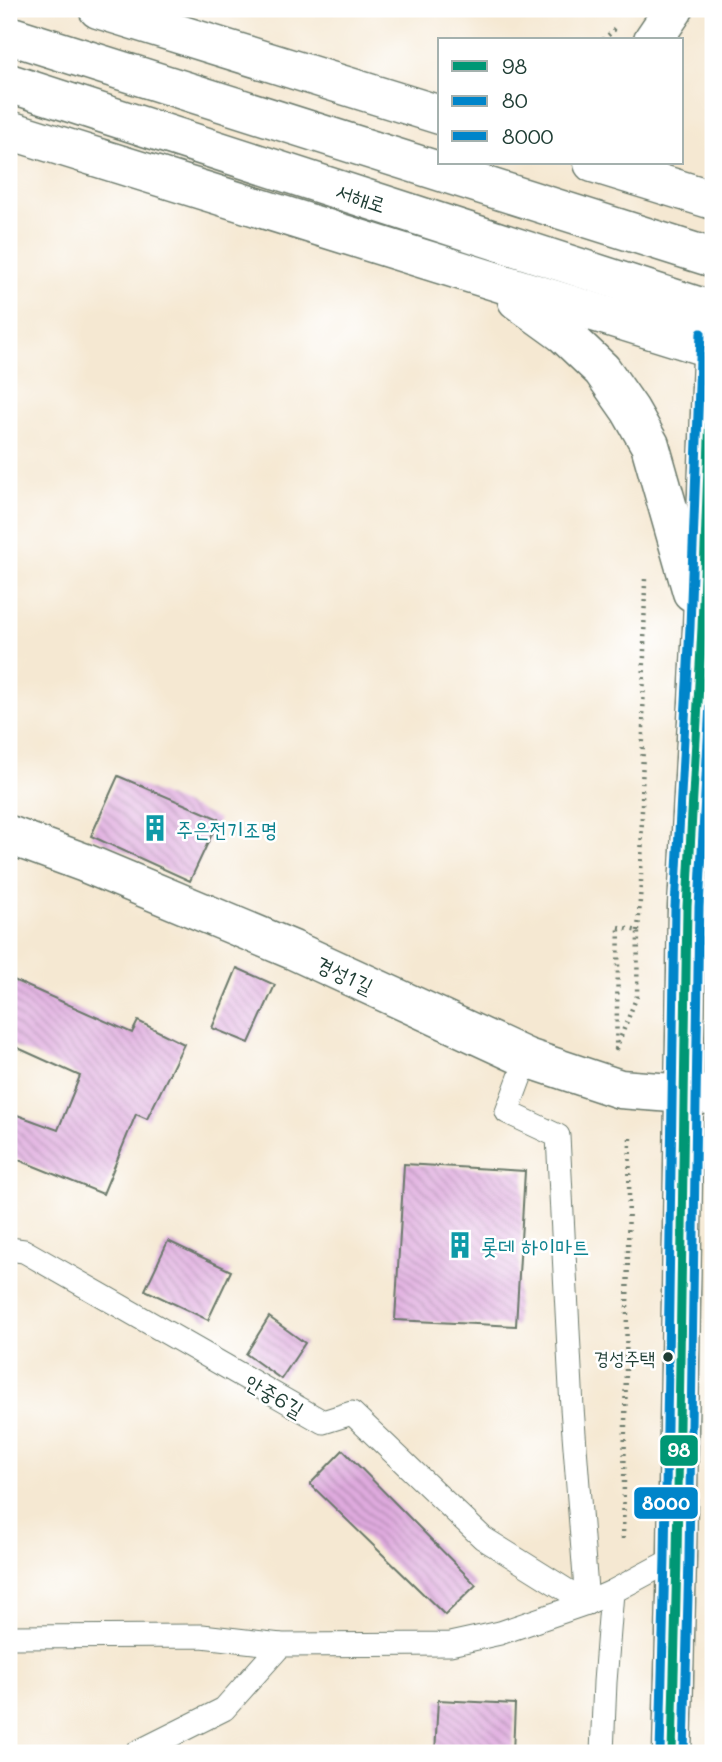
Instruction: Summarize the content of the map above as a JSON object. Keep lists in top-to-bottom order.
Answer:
{
  "streets": {
    "main road": ["서해로", "경성1길"],
    "lane": ["안중6길"]
  },
  "places": {
    "building": ["주은전기조명", "롯데 하이마트"],
    "other": ["경성주택"]
  },
  "lines": ["transit line 98", "transit line 8000", "transit line 80"],
  "legend": ["98", "80", "8000"]
}
